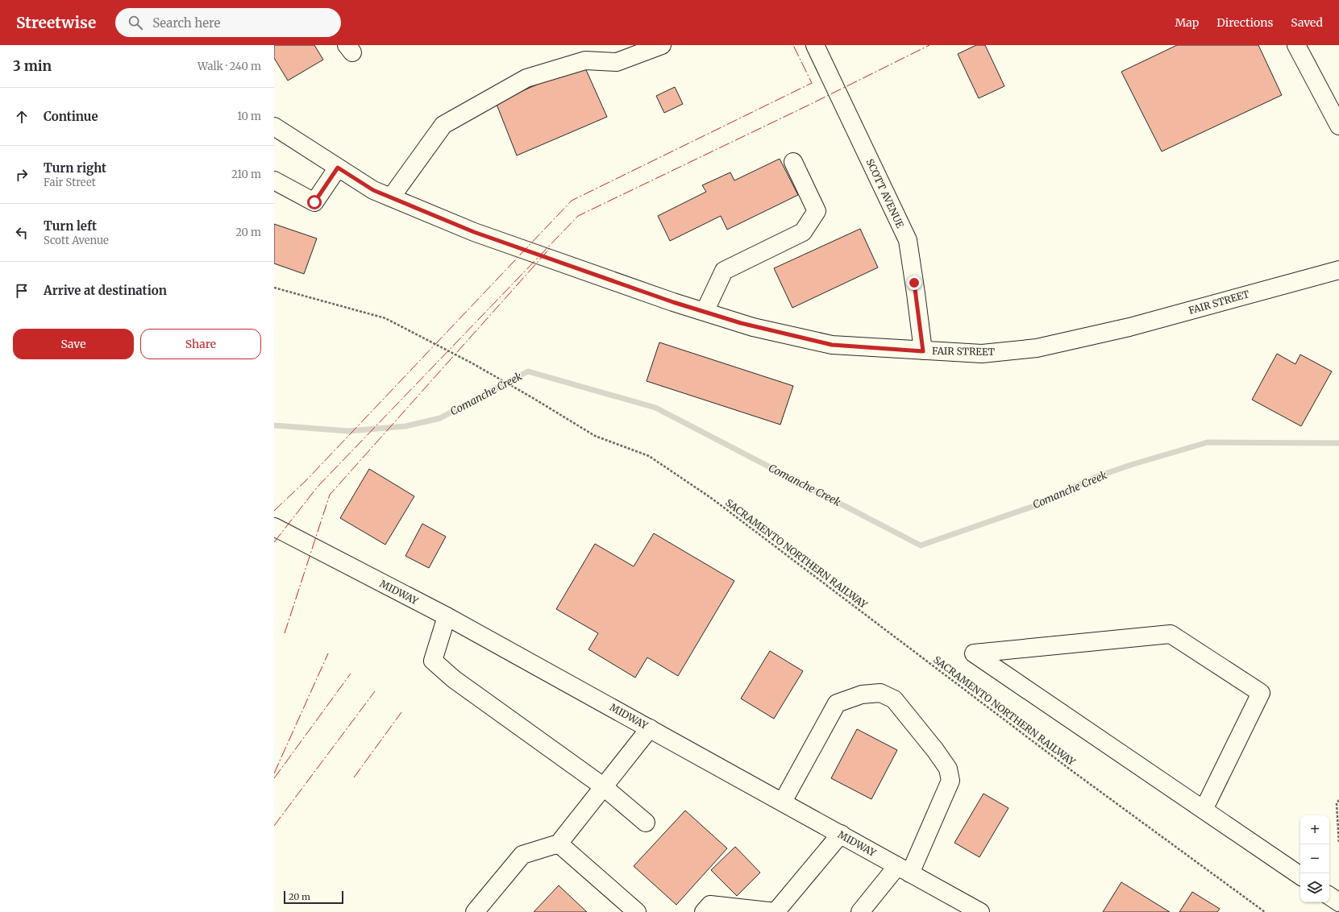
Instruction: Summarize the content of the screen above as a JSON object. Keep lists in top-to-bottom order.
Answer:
{
  "streets": {
    "street": ["SCOTT AVENUE", "FAIR STREET", "MIDWAY"],
    "path": ["SACRAMENTO NORTHERN RAILWAY"]
  },
  "crossings": [
    ["SCOTT AVENUE", "FAIR STREET"]
  ],
  "water": ["Comanche Creek"],
  "scale_bar": "20 m",
  "page": {
    "header": "Streetwise",
    "search": "Search here",
    "nav": ["Map", "Directions", "Saved"],
    "heading": ["3 min", "Walk · 240 m"],
    "list": [
      ["Continue", "10 m"],
      ["Turn right", "Fair Street", "210 m"],
      ["Turn left", "Scott Avenue", "20 m"],
      "Arrive at destination"
    ],
    "buttons": ["Save", "Share"],
    "map_buttons": ["+", "−"],
    "scale": "20 m"
  }
}
